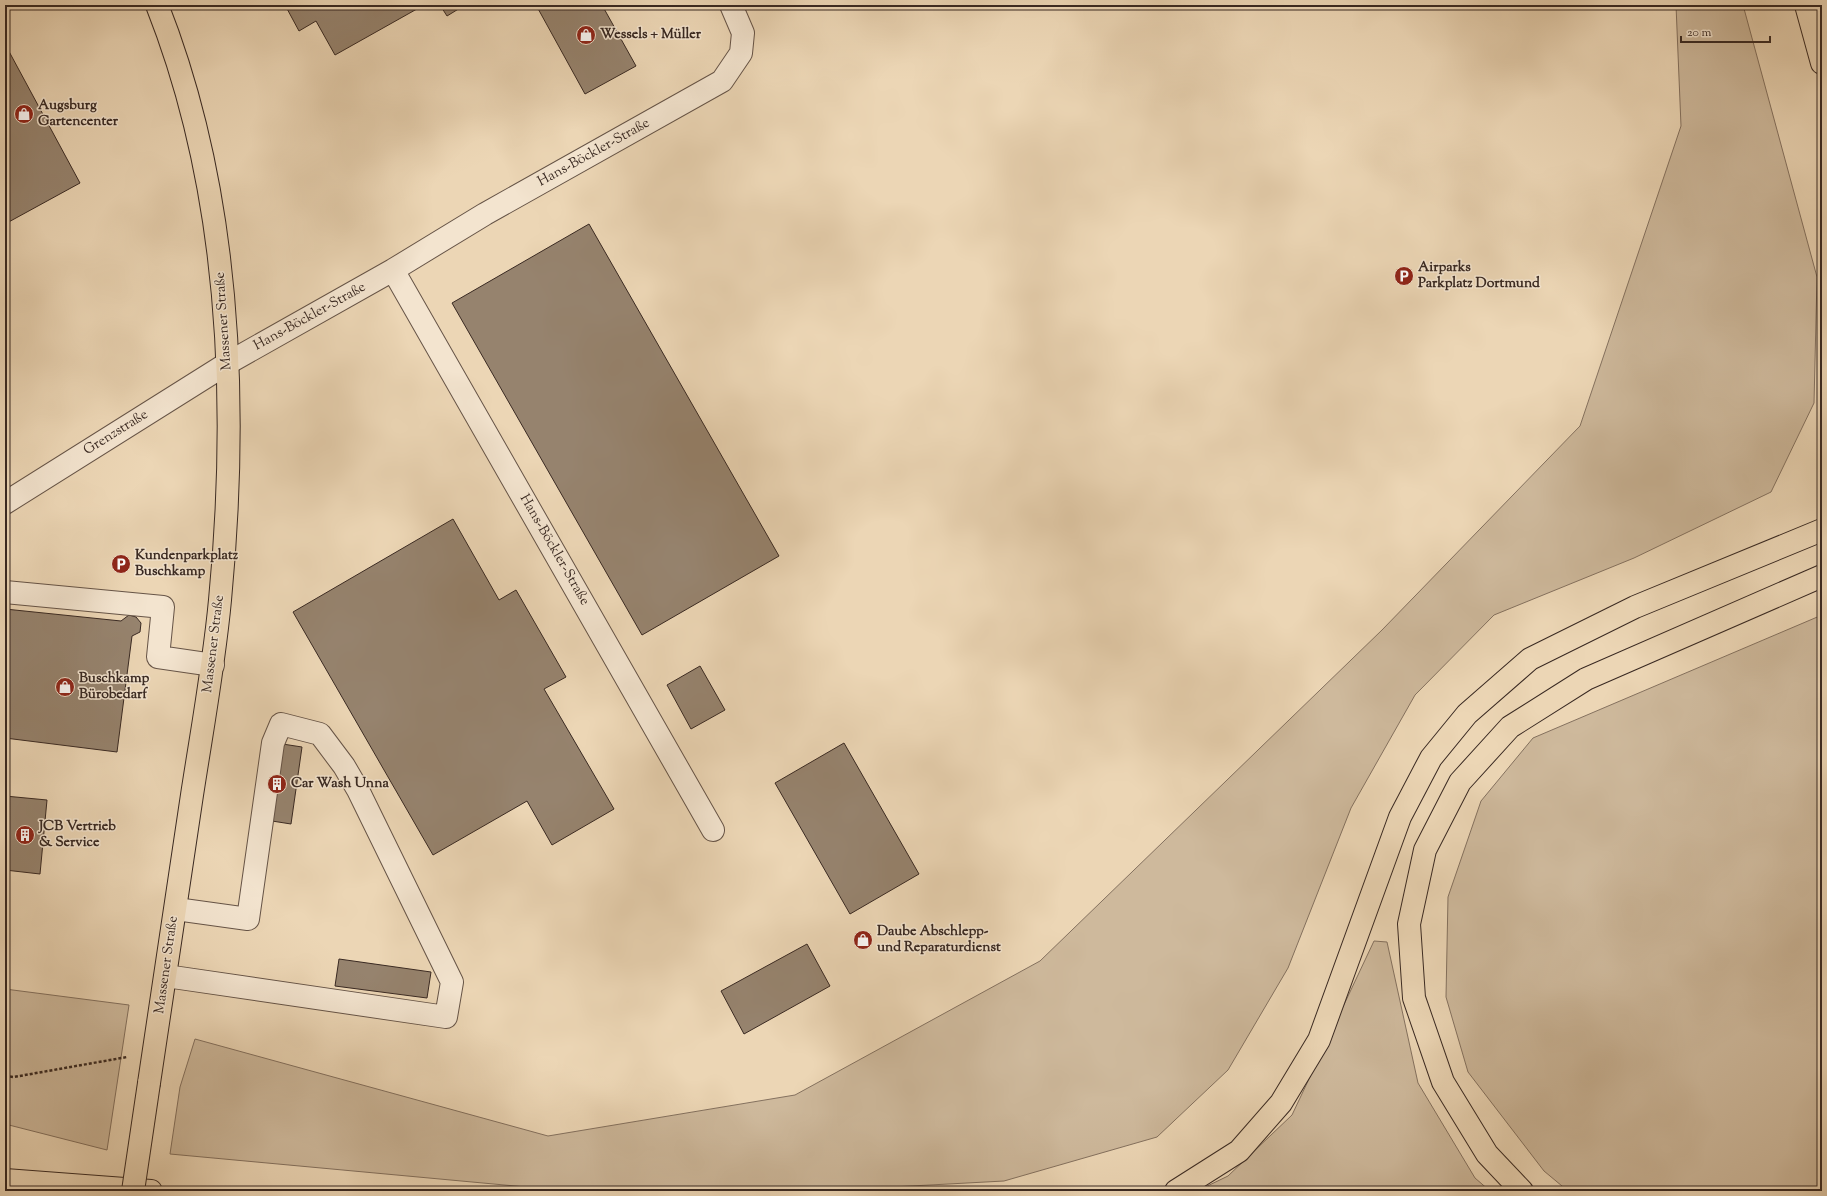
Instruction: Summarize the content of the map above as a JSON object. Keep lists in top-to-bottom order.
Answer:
{
  "streets": {
    "main road": ["Massener Straße"],
    "street": ["Hans-Böckler-Straße", "Grenzstraße"]
  },
  "crossings": [
    ["Hans-Böckler-Straße", "Massener Straße"],
    ["Hans-Böckler-Straße", "Grenzstraße"],
    ["Massener Straße", "Grenzstraße"]
  ],
  "places": {
    "shop": [
      "Wessels + Müller",
      "Augsburg Gartencenter",
      "Buschkamp Bürobedarf",
      "Daube Abschlepp- und Reparaturdienst"
    ],
    "parking": ["Airparks Parkplatz Dortmund", "Kundenparkplatz Buschkamp"],
    "building": ["Car Wash Unna", "JCB Vertrieb & Service"]
  },
  "scale_bar": "20 m"
}
